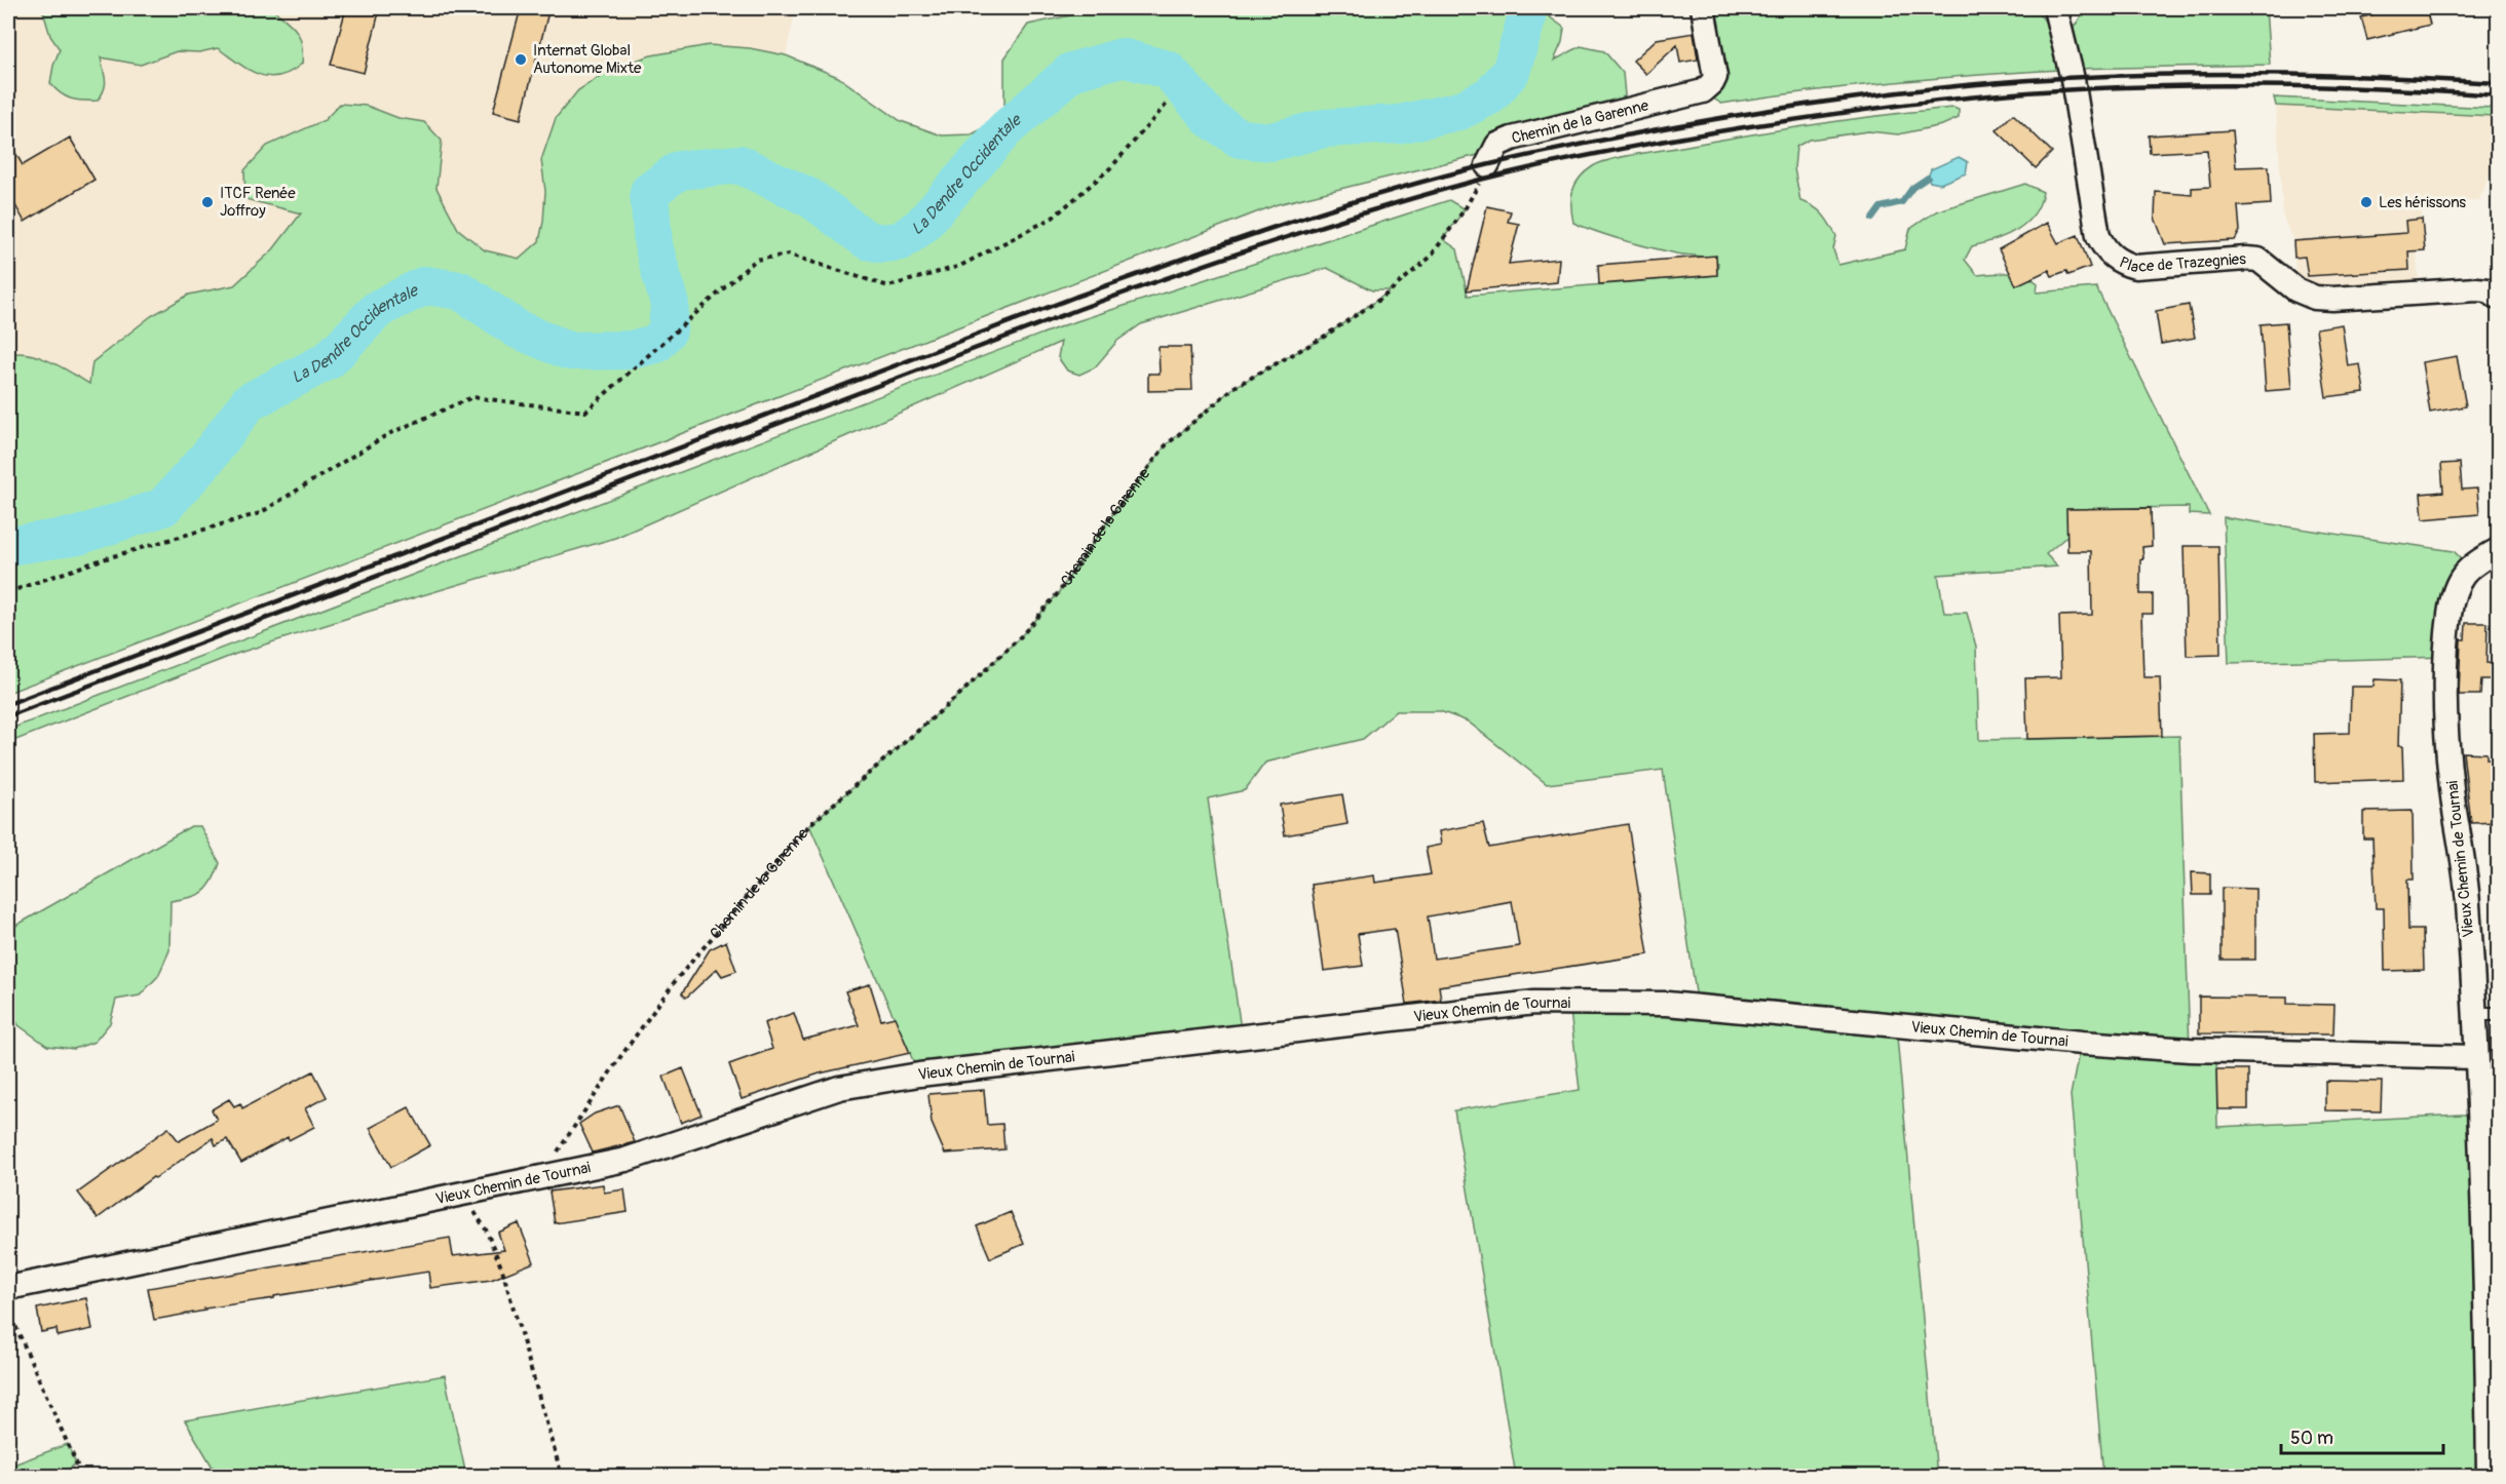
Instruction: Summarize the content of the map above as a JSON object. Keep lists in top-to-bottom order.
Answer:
{
  "streets": {
    "street": ["Chemin de la Garenne", "Place de Trazegnies", "Vieux Chemin de Tournai"]
  },
  "crossings": [
    ["Chemin de la Garenne", "Vieux Chemin de Tournai"]
  ],
  "water": ["La Dendre Occidentale"],
  "places": ["Internat Global Autonome Mixte", "ITCF Renée Joffroy", "Les hérissons"],
  "scale_bar": "50 m"
}
